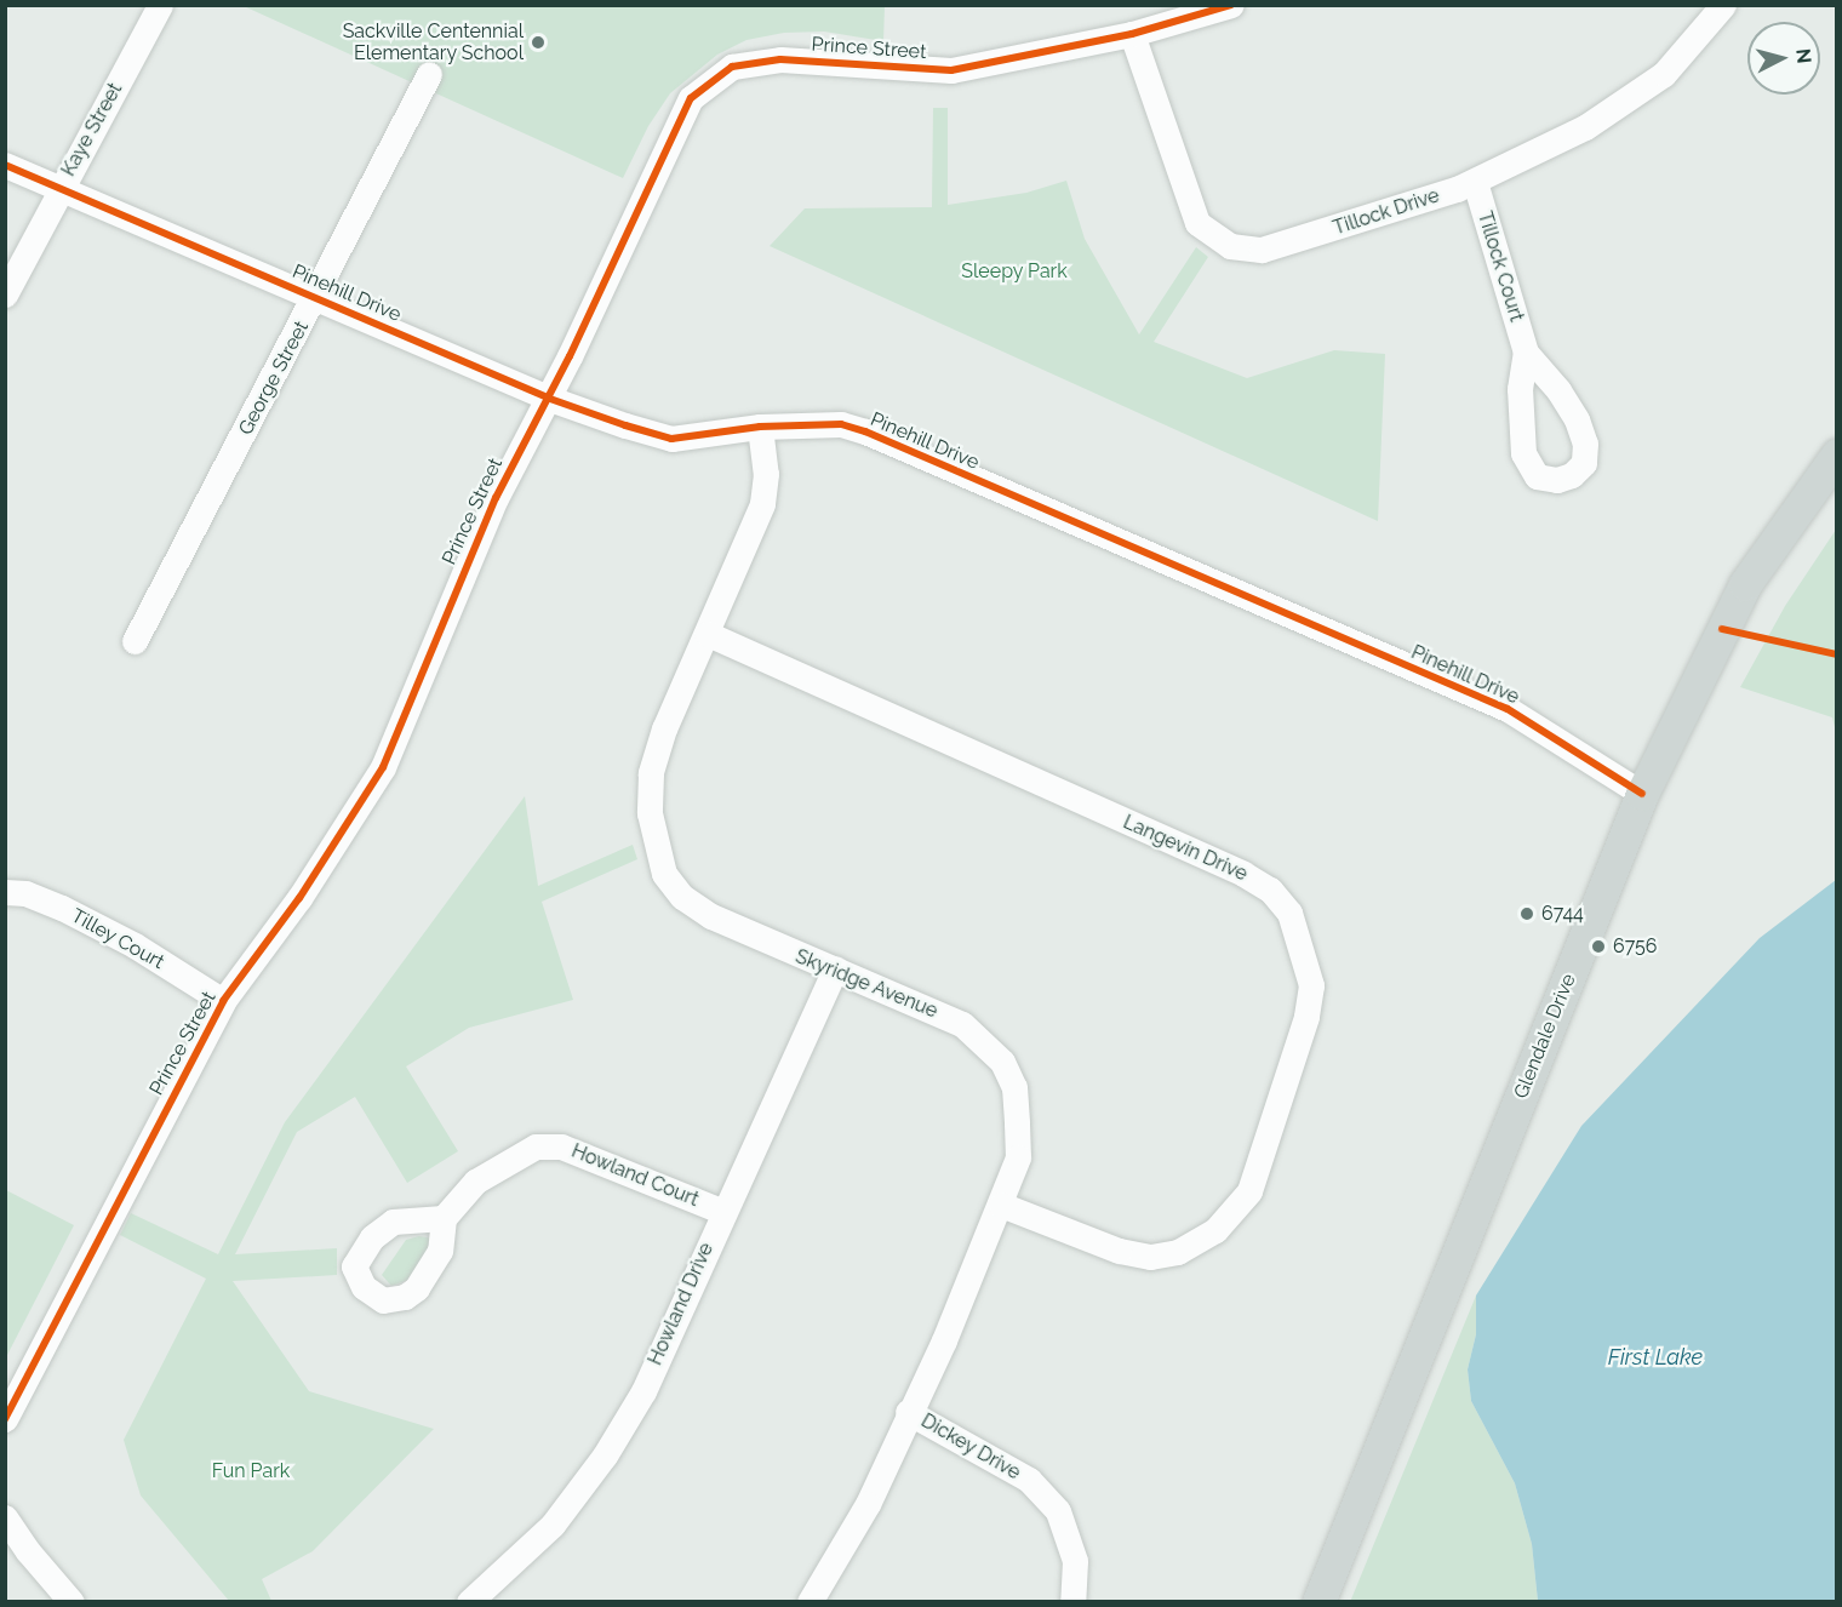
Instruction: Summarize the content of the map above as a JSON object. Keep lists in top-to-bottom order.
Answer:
{
  "streets": {
    "main road": ["Glendale Drive"],
    "street": [
      "Prince Street",
      "Kaye Street",
      "Tillock Drive",
      "Tillock Court",
      "Pinehill Drive",
      "George Street",
      "Langevin Drive",
      "Tilley Court",
      "Skyridge Avenue",
      "Howland Court",
      "Howland Drive",
      "Dickey Drive"
    ]
  },
  "crossings": [
    ["Prince Street", "Tillock Drive"],
    ["Prince Street", "Pinehill Drive"],
    ["Prince Street", "Tilley Court"],
    ["Kaye Street", "Pinehill Drive"],
    ["Tillock Drive", "Tillock Court"],
    ["Pinehill Drive", "George Street"],
    ["Pinehill Drive", "Skyridge Avenue"],
    ["Pinehill Drive", "Glendale Drive"],
    ["Langevin Drive", "Skyridge Avenue"],
    ["Skyridge Avenue", "Howland Drive"],
    ["Skyridge Avenue", "Dickey Drive"],
    ["Howland Court", "Howland Drive"]
  ],
  "water": ["First Lake"],
  "parks": ["Sleepy Park", "Fun Park"],
  "places": ["Sackville Centennial Elementary School", "6744", "6756"],
  "north": "right"
}
